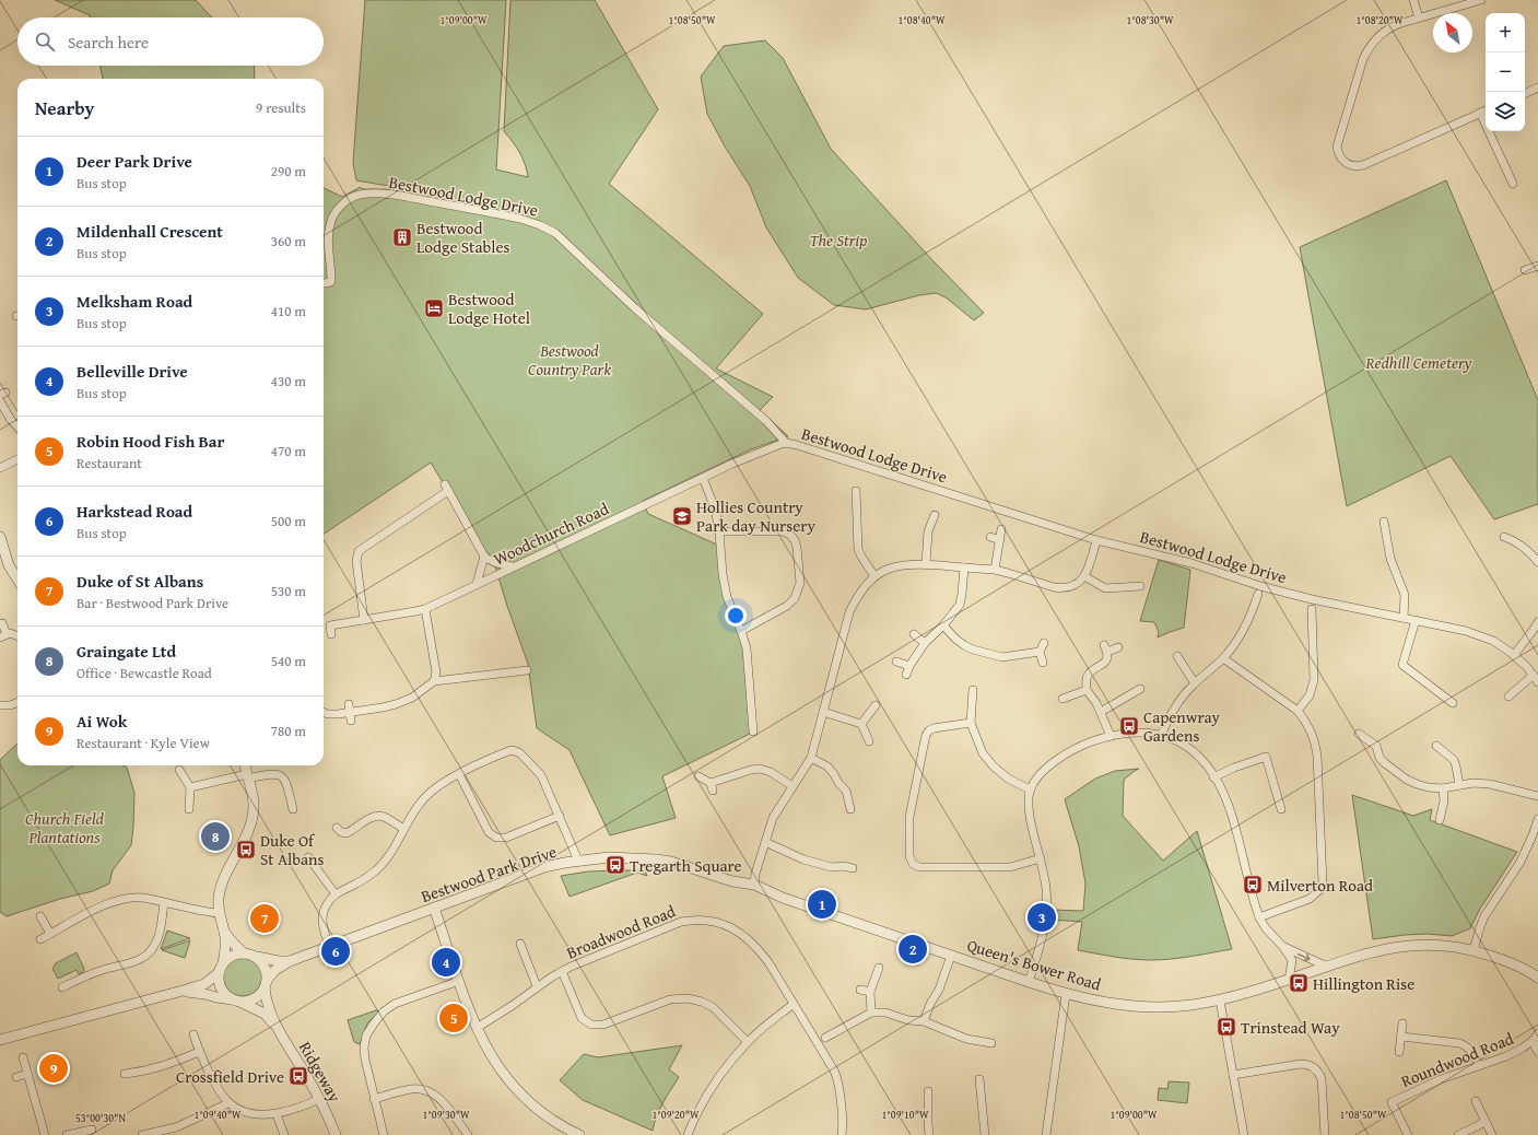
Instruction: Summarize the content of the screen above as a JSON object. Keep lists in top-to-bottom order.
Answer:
{
  "streets": {
    "street": [
      "Bestwood Lodge Drive",
      "Woodchurch Road",
      "Bestwood Park Drive",
      "Broadwood Road",
      "Queen's Bower Road",
      "Roundwood Road",
      "Ridgeway"
    ]
  },
  "crossings": [
    ["Bestwood Lodge Drive", "Woodchurch Road"],
    ["Bestwood Park Drive", "Queen's Bower Road"],
    ["Bestwood Park Drive", "Ridgeway"]
  ],
  "parks": [
    "The Strip",
    "Bestwood Country Park",
    "Redhill Cemetery",
    "Church Field Plantations"
  ],
  "places": {
    "building": ["Bestwood Lodge Stables"],
    "hotel": ["Bestwood Lodge Hotel"],
    "school or university": ["Hollies Country Park day Nursery"],
    "bus stop": [
      "Capenwray Gardens",
      "Duke Of St Albans",
      "Tregarth Square",
      "Milverton Road",
      "Hillington Rise",
      "Trinstead Way",
      "Crossfield Drive"
    ]
  },
  "north": "top left",
  "page": {
    "map_buttons": ["+", "−"],
    "search": "Search here",
    "heading": ["Nearby", "9 results"],
    "list": [
      {
        "mark": "1",
        "name": "Deer Park Drive",
        "note": "Bus stop",
        "value": "290 m"
      },
      {
        "mark": "2",
        "name": "Mildenhall Crescent",
        "note": "Bus stop",
        "value": "360 m"
      },
      {
        "mark": "3",
        "name": "Melksham Road",
        "note": "Bus stop",
        "value": "410 m"
      },
      {
        "mark": "4",
        "name": "Belleville Drive",
        "note": "Bus stop",
        "value": "430 m"
      },
      {
        "mark": "5",
        "name": "Robin Hood Fish Bar",
        "note": "Restaurant",
        "value": "470 m"
      },
      {
        "mark": "6",
        "name": "Harkstead Road",
        "note": "Bus stop",
        "value": "500 m"
      },
      {
        "mark": "7",
        "name": "Duke of St Albans",
        "note": "Bar · Bestwood Park Drive",
        "value": "530 m"
      },
      {
        "mark": "8",
        "name": "Graingate Ltd",
        "note": "Office · Bewcastle Road",
        "value": "540 m"
      },
      {
        "mark": "9",
        "name": "Ai Wok",
        "note": "Restaurant · Kyle View",
        "value": "780 m"
      }
    ],
    "pins": [
      "8",
      "1",
      "3",
      "7",
      "2",
      "6",
      "4",
      "5",
      "9"
    ]
  },
  "coordinates": [
    "1°09'00\"W",
    "1°08'50\"W",
    "1°08'20\"W",
    "1°08'40\"W",
    "1°08'30\"W",
    "1°09'40\"W",
    "1°09'30\"W",
    "1°09'20\"W",
    "1°09'10\"W",
    "53°00'30\"N"
  ]
}
